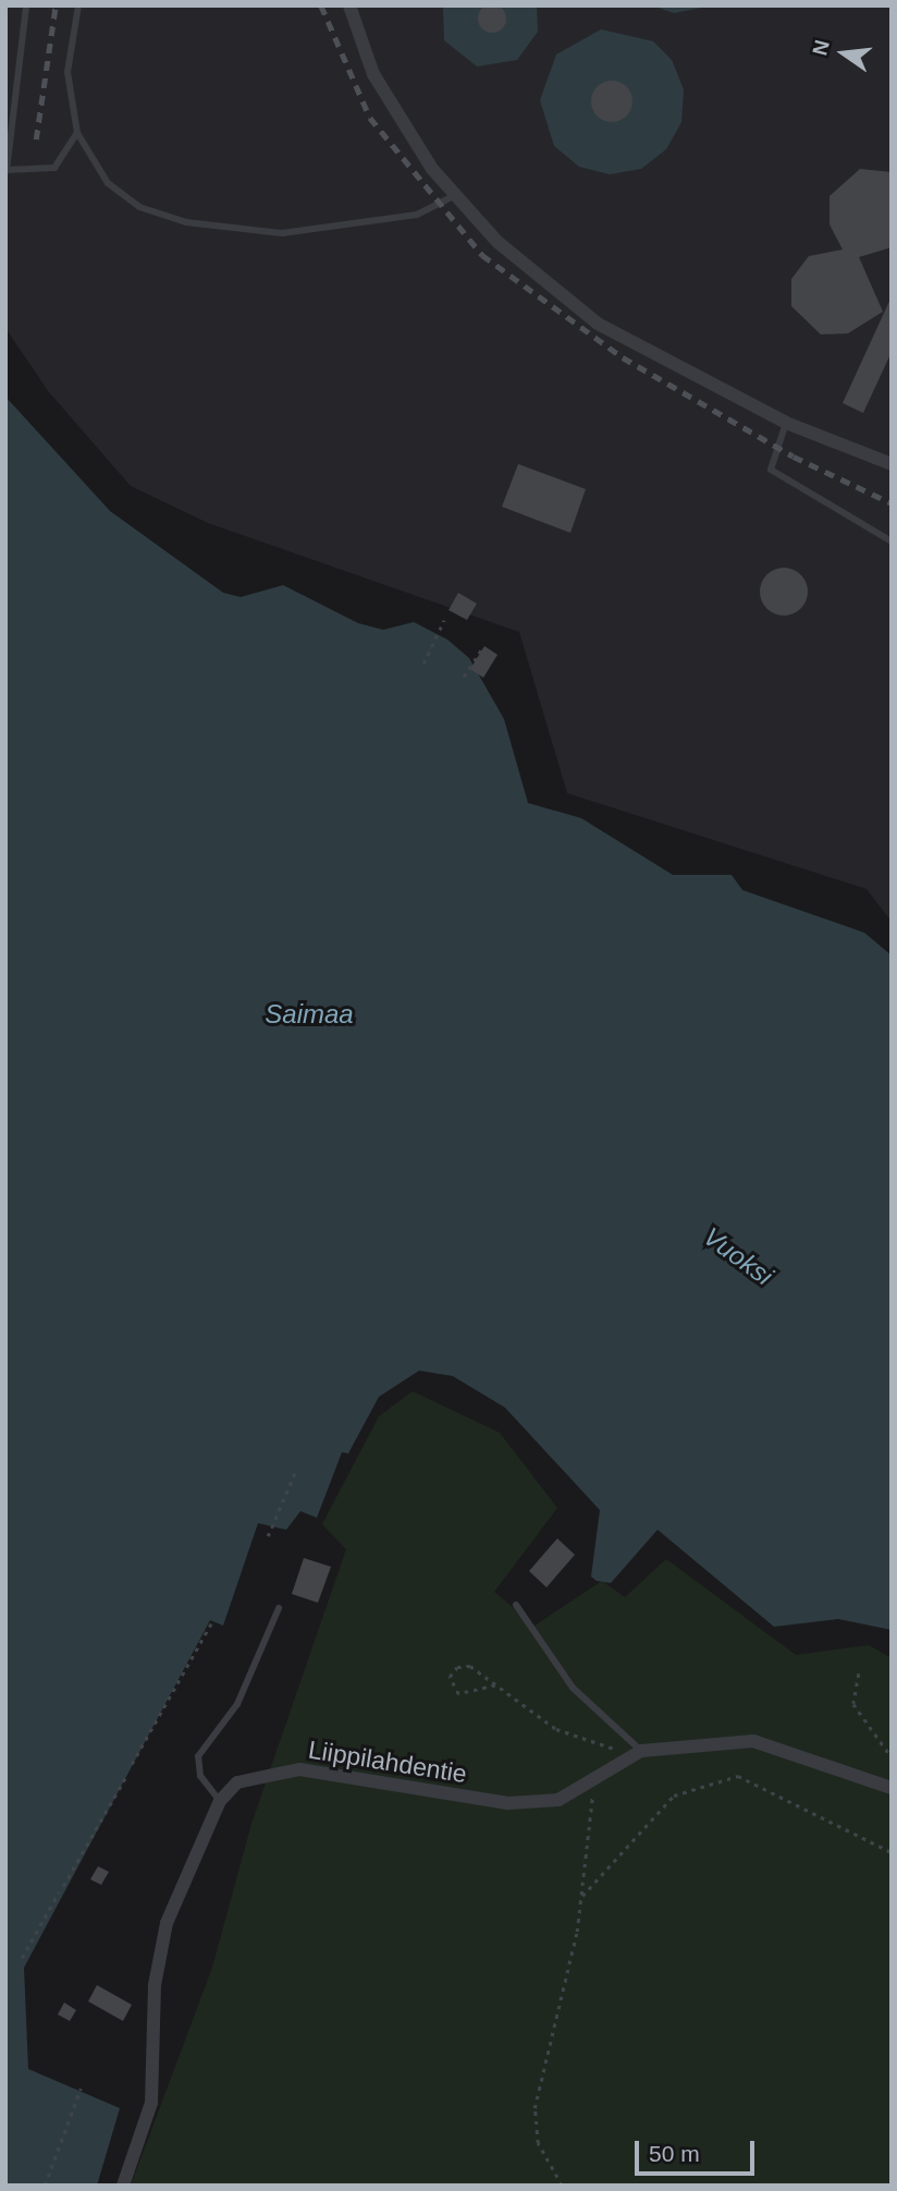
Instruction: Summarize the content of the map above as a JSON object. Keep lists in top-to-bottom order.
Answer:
{
  "streets": {
    "street": ["Liippilahdentie"]
  },
  "water": ["Saimaa", "Vuoksi"],
  "scale_bar": "50 m",
  "north": "left"
}
